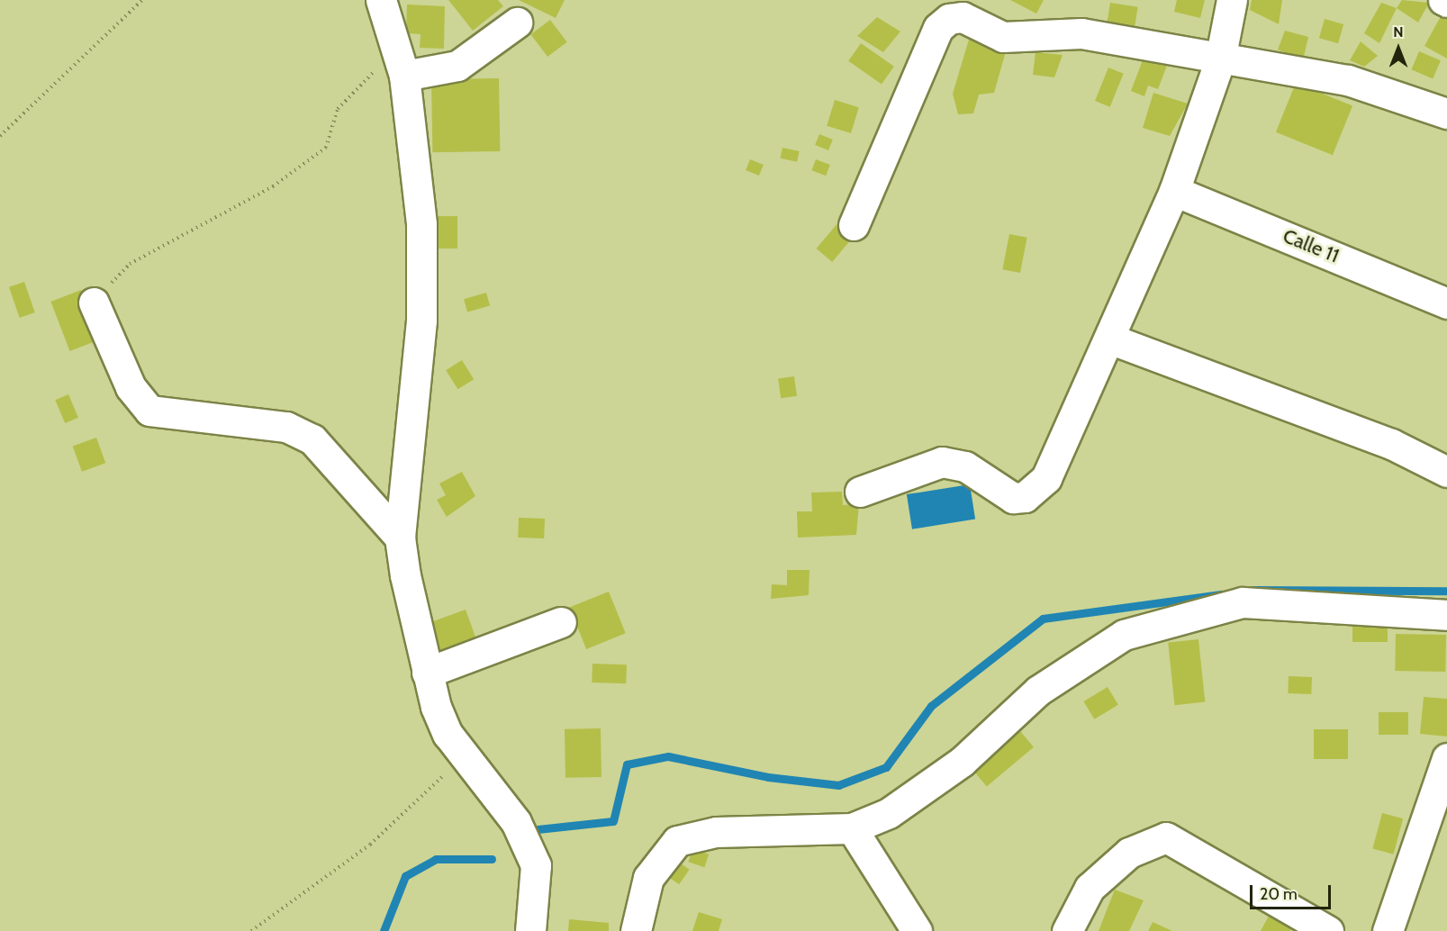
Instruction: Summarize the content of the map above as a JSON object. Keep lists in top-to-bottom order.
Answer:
{
  "streets": {
    "street": ["Calle 11"]
  },
  "scale_bar": "20 m",
  "north": "top"
}
